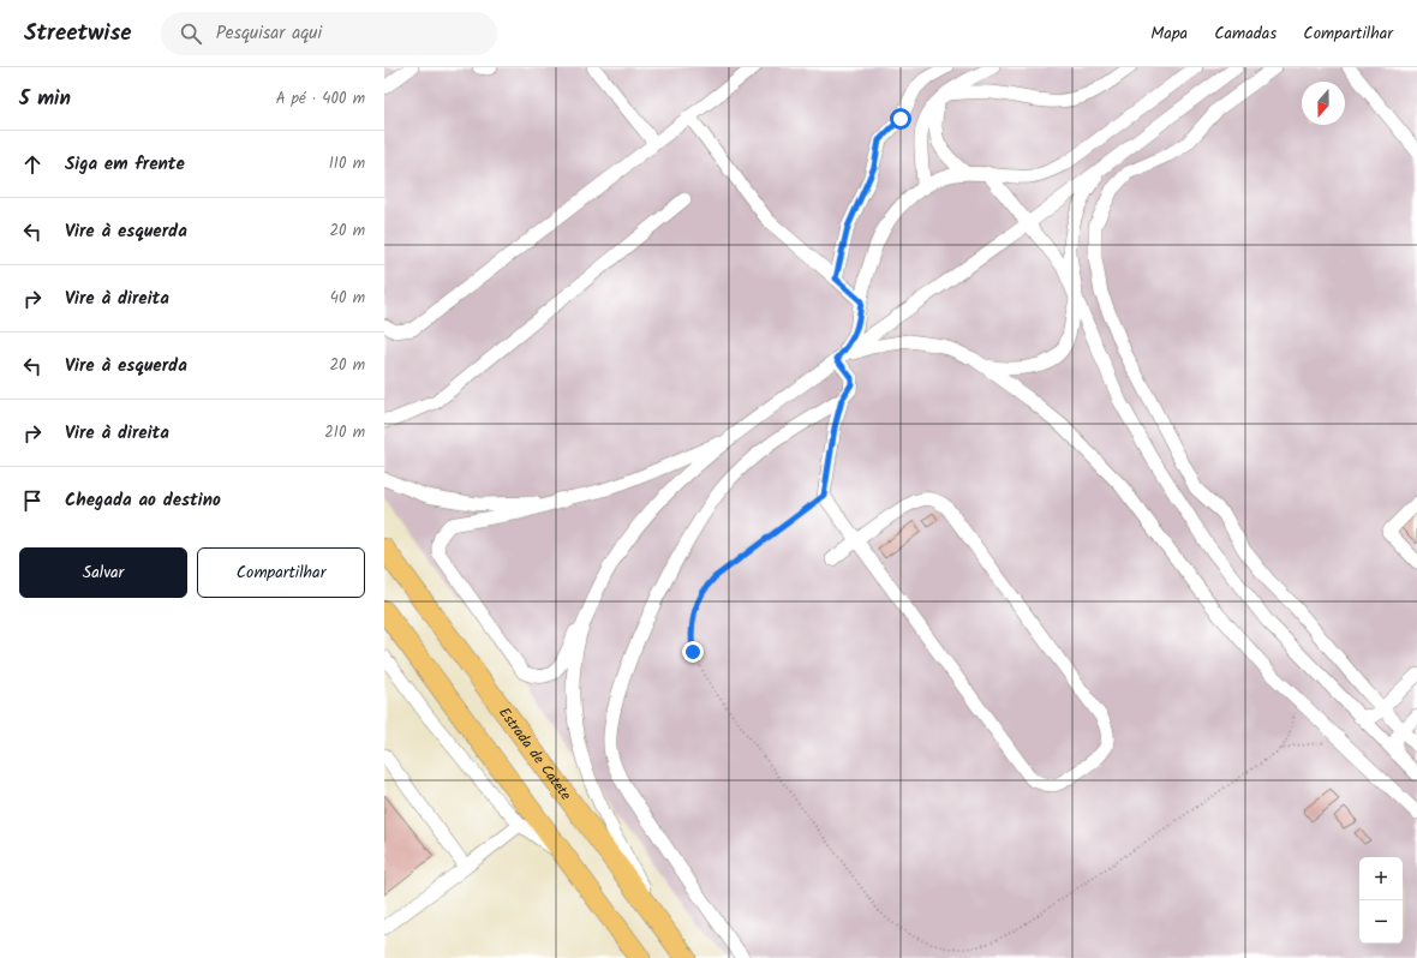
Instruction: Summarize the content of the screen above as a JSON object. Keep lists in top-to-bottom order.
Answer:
{
  "streets": {
    "highway": ["Estrada de Catete"]
  },
  "north": "bottom",
  "page": {
    "header": "Streetwise",
    "search": "Pesquisar aqui",
    "nav": ["Mapa", "Camadas", "Compartilhar"],
    "heading": ["5 min", "A pé · 400 m"],
    "list": [
      ["Siga em frente", "110 m"],
      ["Vire à esquerda", "20 m"],
      ["Vire à direita", "40 m"],
      ["Vire à esquerda", "20 m"],
      ["Vire à direita", "210 m"],
      "Chegada ao destino"
    ],
    "buttons": ["Salvar", "Compartilhar"],
    "map_buttons": ["+", "−"]
  }
}
